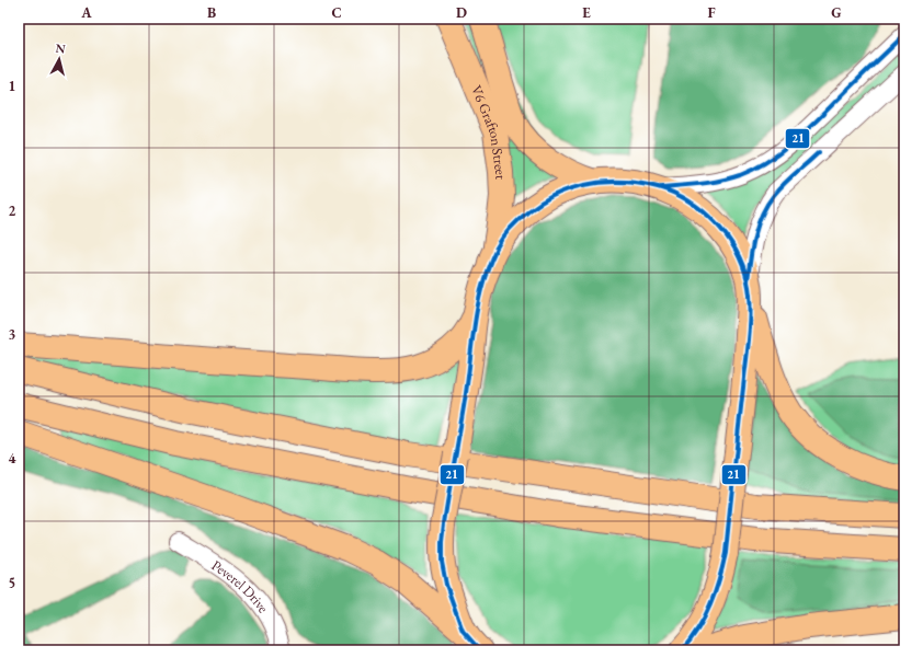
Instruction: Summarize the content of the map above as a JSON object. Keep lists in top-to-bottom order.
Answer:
{
  "streets": {
    "highway": ["V6 Grafton Street"],
    "street": ["Peverel Drive"]
  },
  "lines": ["transit line 21"],
  "north": "top",
  "grid": {
    "columns": [
      "A",
      "B",
      "C",
      "D",
      "E",
      "F",
      "G"
    ],
    "rows": [
      "1",
      "2",
      "3",
      "4",
      "5"
    ]
  }
}
